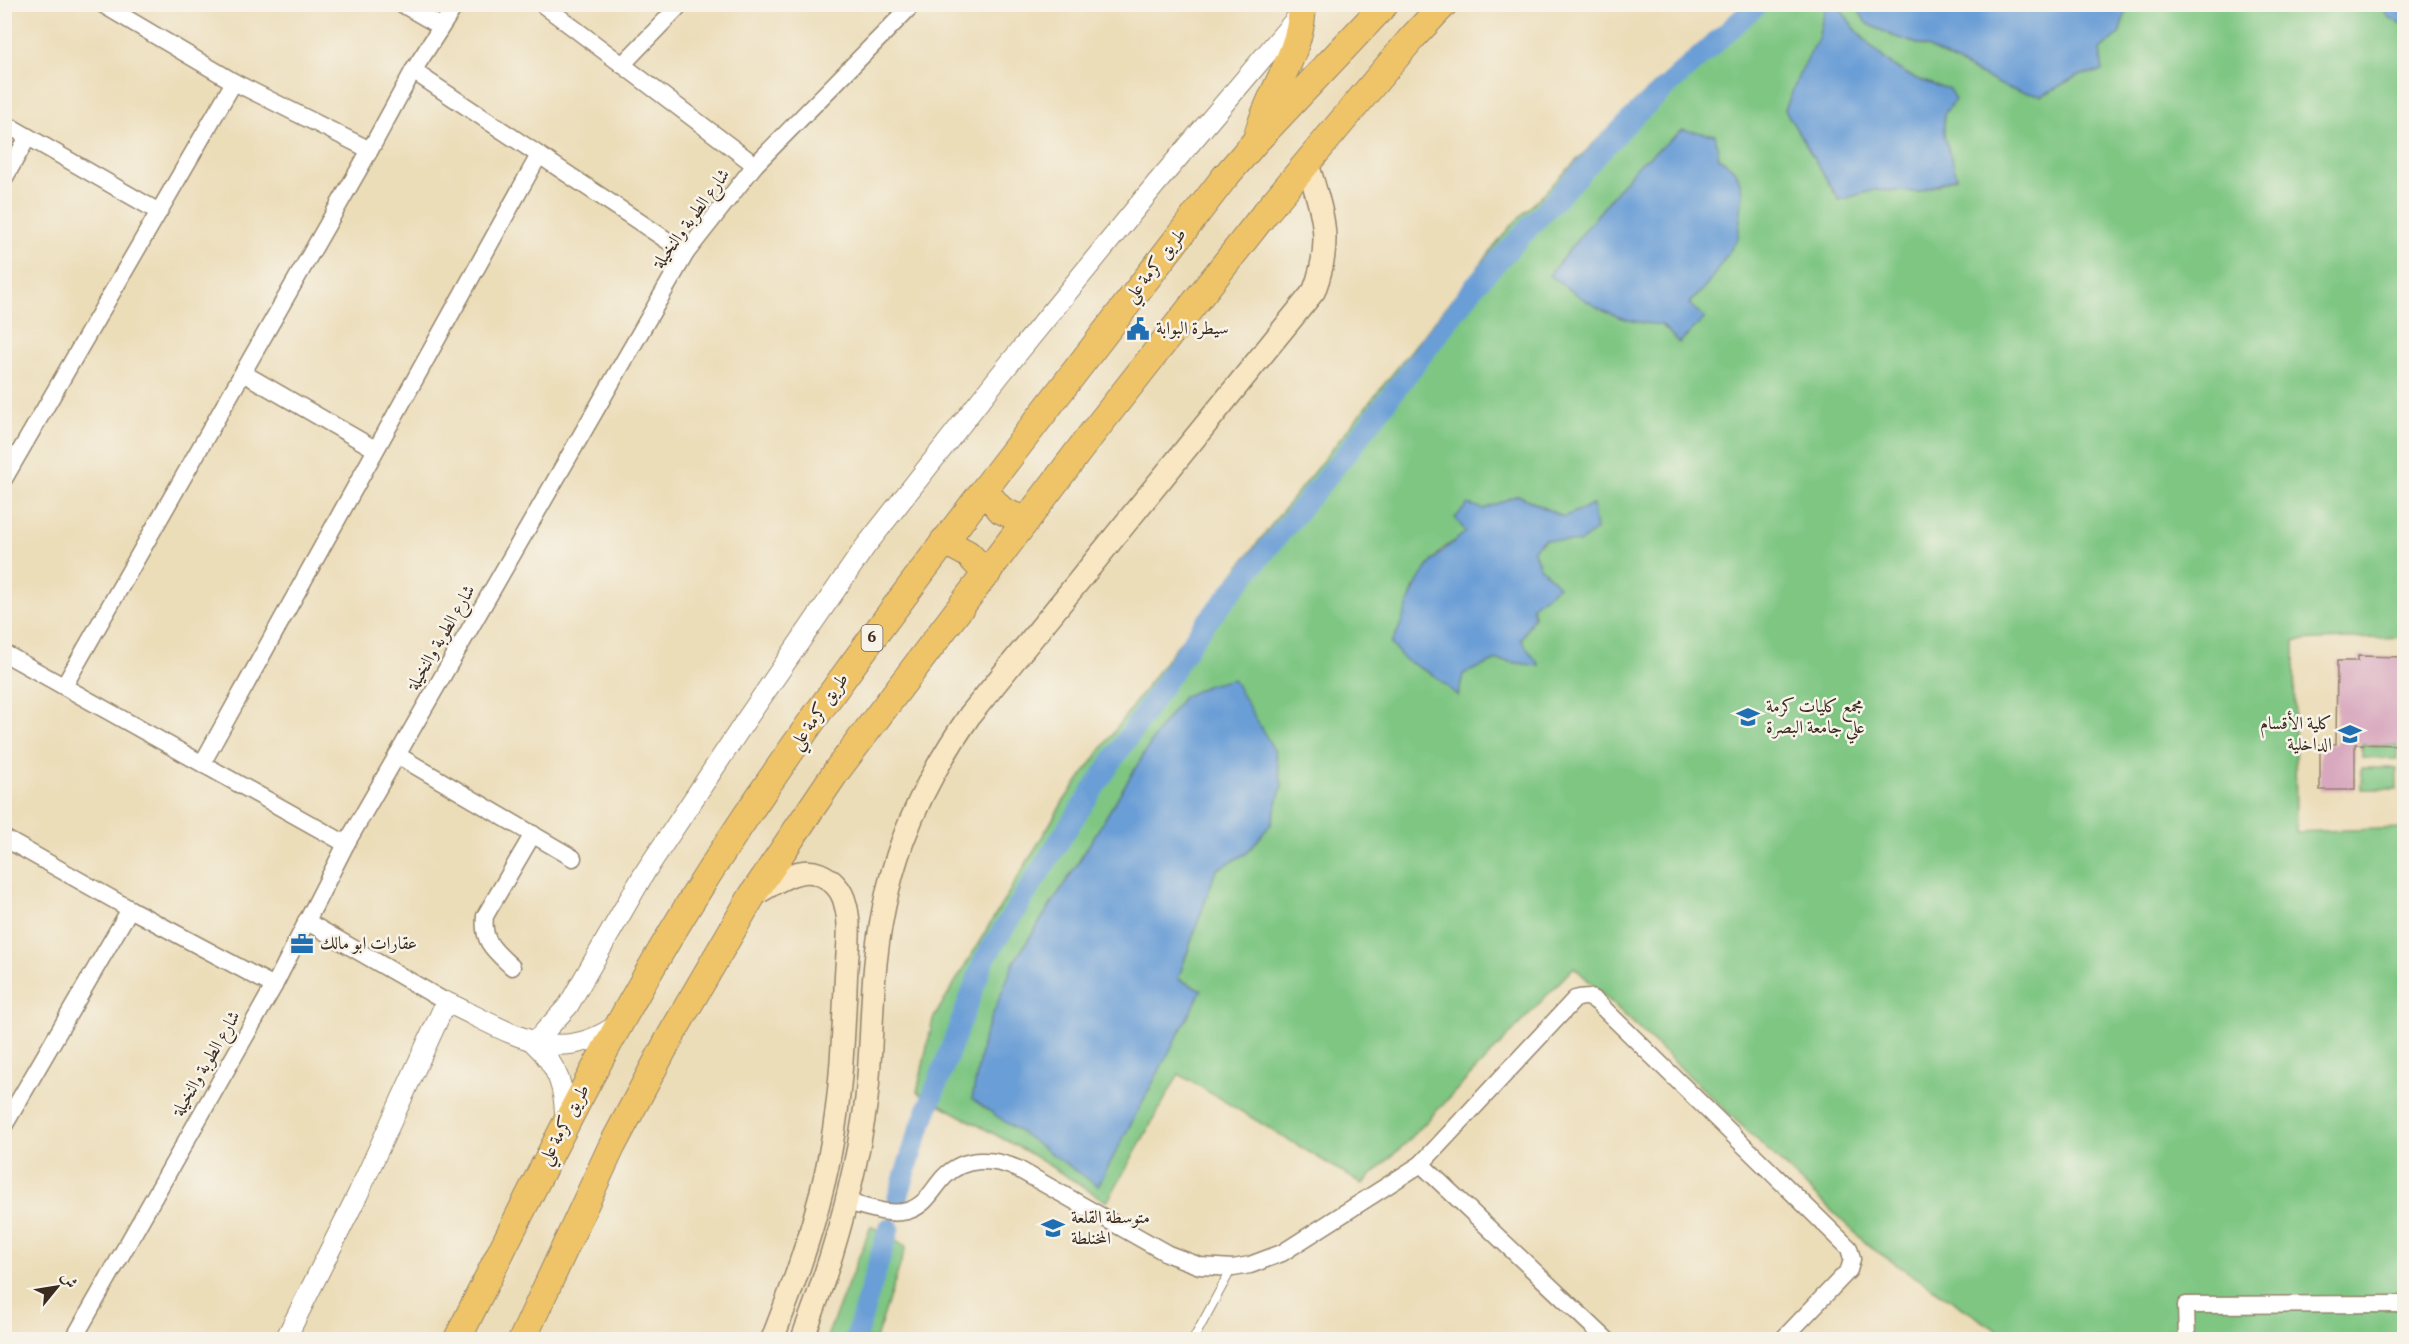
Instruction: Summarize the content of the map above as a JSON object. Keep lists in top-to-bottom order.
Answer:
{
  "streets": {
    "highway": ["طريق كرمة علي", "6"],
    "street": ["شارع الطوبة والنخيلة"]
  },
  "places": {
    "public building": ["سيطرة البوابة"],
    "school or university": ["مجمع كليات كرمة علي جامعة البصرة", "كلية الأقسام الداخلية", "متوسطة القلعة المخنلطة"],
    "office": ["عقارات ابو مالك"]
  },
  "north": "top right"
}
